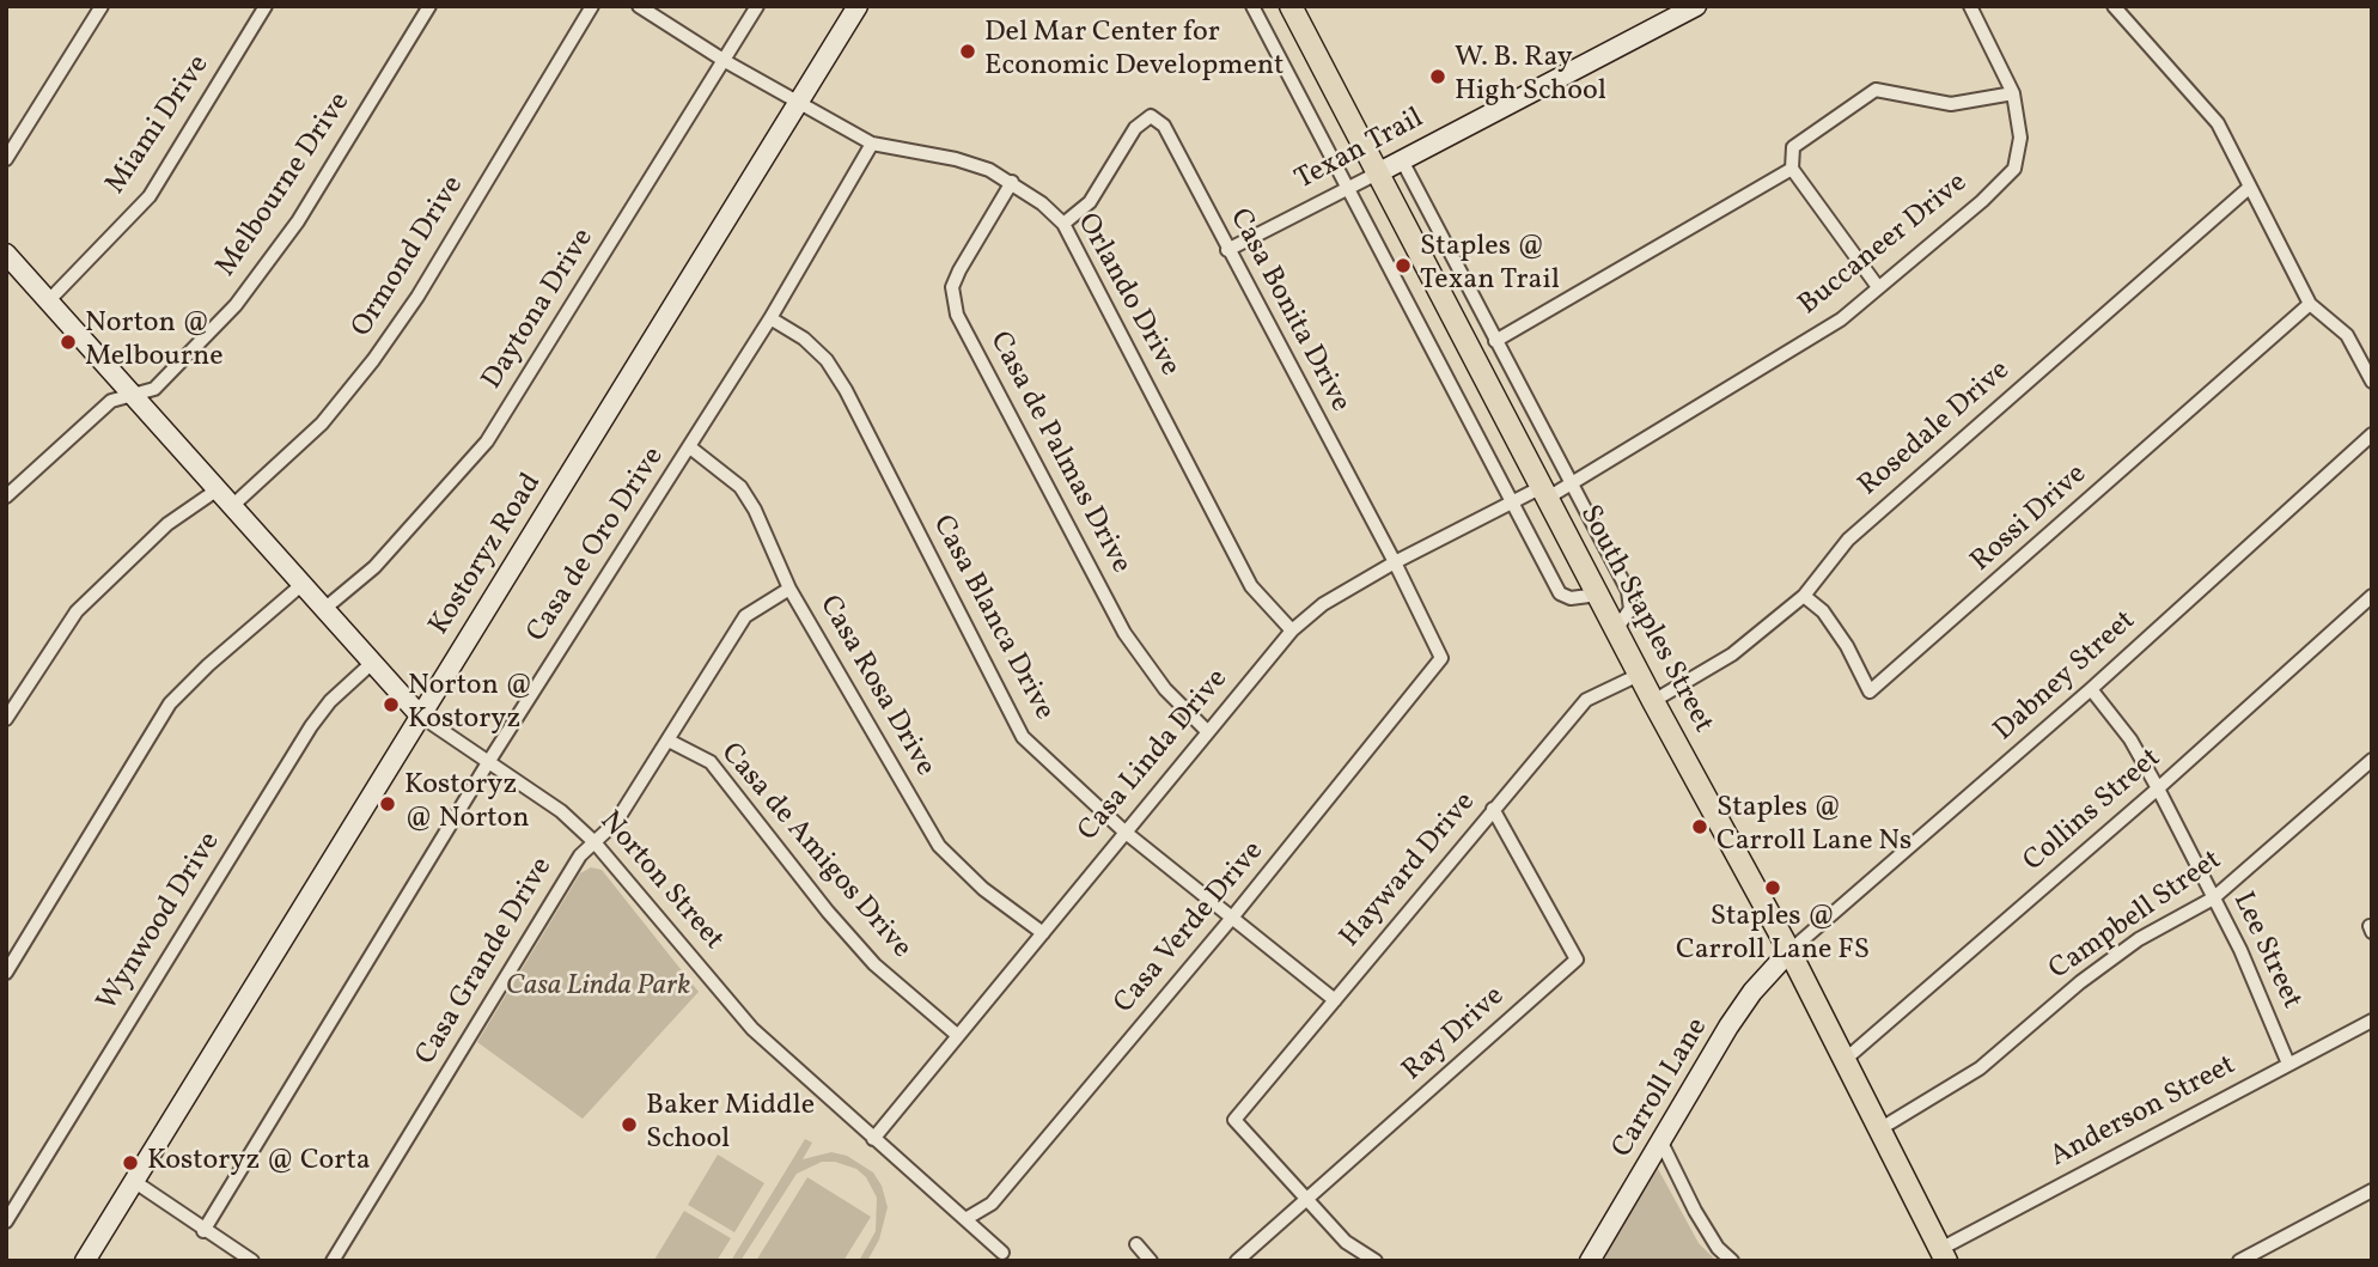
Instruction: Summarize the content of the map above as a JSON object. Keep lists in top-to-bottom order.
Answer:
{
  "streets": {
    "main road": [
      "Texan Trail",
      "Kostoryz Road",
      "South Staples Street",
      "Norton Street",
      "Carroll Lane"
    ],
    "street": [
      "Miami Drive",
      "Melbourne Drive",
      "Buccaneer Drive",
      "Ormond Drive",
      "Orlando Drive",
      "Daytona Drive",
      "Casa Bonita Drive",
      "Rosedale Drive",
      "Casa de Palmas Drive",
      "Rossi Drive",
      "Casa de Oro Drive",
      "Casa Blanca Drive",
      "Dabney Street",
      "Casa Rosa Drive",
      "Casa Linda Drive",
      "Collins Street",
      "Casa de Amigos Drive",
      "Hayward Drive",
      "Campbell Street",
      "Wynwood Drive",
      "Casa Verde Drive",
      "Lee Street",
      "Casa Grande Drive",
      "Ray Drive",
      "Anderson Street"
    ]
  },
  "crossings": [
    ["Miami Drive", "Norton Street"],
    ["Texan Trail", "Casa Bonita Drive"],
    ["Texan Trail", "South Staples Street"],
    ["Melbourne Drive", "Norton Street"],
    ["Buccaneer Drive", "South Staples Street"],
    ["Buccaneer Drive", "Casa Linda Drive"],
    ["Ormond Drive", "Norton Street"],
    ["Orlando Drive", "Daytona Drive"],
    ["Orlando Drive", "Casa Bonita Drive"],
    ["Orlando Drive", "Casa de Palmas Drive"],
    ["Orlando Drive", "Casa de Oro Drive"],
    ["Orlando Drive", "Kostoryz Road"],
    ["Orlando Drive", "Casa Linda Drive"],
    ["Daytona Drive", "Norton Street"],
    ["Casa Bonita Drive", "Casa Linda Drive"],
    ["Casa Bonita Drive", "Casa Verde Drive"],
    ["Rosedale Drive", "Rossi Drive"],
    ["Rosedale Drive", "South Staples Street"],
    ["Casa de Palmas Drive", "Casa Linda Drive"],
    ["Casa de Oro Drive", "Casa Blanca Drive"],
    ["Casa de Oro Drive", "Casa Rosa Drive"],
    ["Casa de Oro Drive", "Norton Street"],
    ["Kostoryz Road", "Norton Street"],
    ["Casa Blanca Drive", "Casa Linda Drive"],
    ["Casa Blanca Drive", "Hayward Drive"],
    ["Casa Blanca Drive", "Casa Verde Drive"],
    ["South Staples Street", "Dabney Street"],
    ["South Staples Street", "Casa Linda Drive"],
    ["South Staples Street", "Collins Street"],
    ["South Staples Street", "Hayward Drive"],
    ["South Staples Street", "Campbell Street"],
    ["South Staples Street", "Carroll Lane"],
    ["South Staples Street", "Anderson Street"],
    ["Dabney Street", "Lee Street"],
    ["Dabney Street", "Carroll Lane"],
    ["Casa Rosa Drive", "Casa Linda Drive"],
    ["Casa Rosa Drive", "Casa Grande Drive"],
    ["Casa Linda Drive", "Casa de Amigos Drive"],
    ["Casa Linda Drive", "Norton Street"],
    ["Collins Street", "Lee Street"],
    ["Casa de Amigos Drive", "Casa Grande Drive"],
    ["Hayward Drive", "Ray Drive"],
    ["Norton Street", "Wynwood Drive"],
    ["Norton Street", "Casa Verde Drive"],
    ["Norton Street", "Casa Grande Drive"],
    ["Campbell Street", "Lee Street"],
    ["Lee Street", "Anderson Street"]
  ],
  "parks": ["Casa Linda Park"],
  "places": [
    "Del Mar Center for Economic Development",
    "W. B. Ray High School",
    "Staples @ Texan Trail",
    "Norton @ Melbourne",
    "Norton @ Kostoryz",
    "Kostoryz @ Norton",
    "Staples @ Carroll Lane Ns",
    "Staples @ Carroll Lane FS",
    "Baker Middle School",
    "Kostoryz @ Corta"
  ]
}
